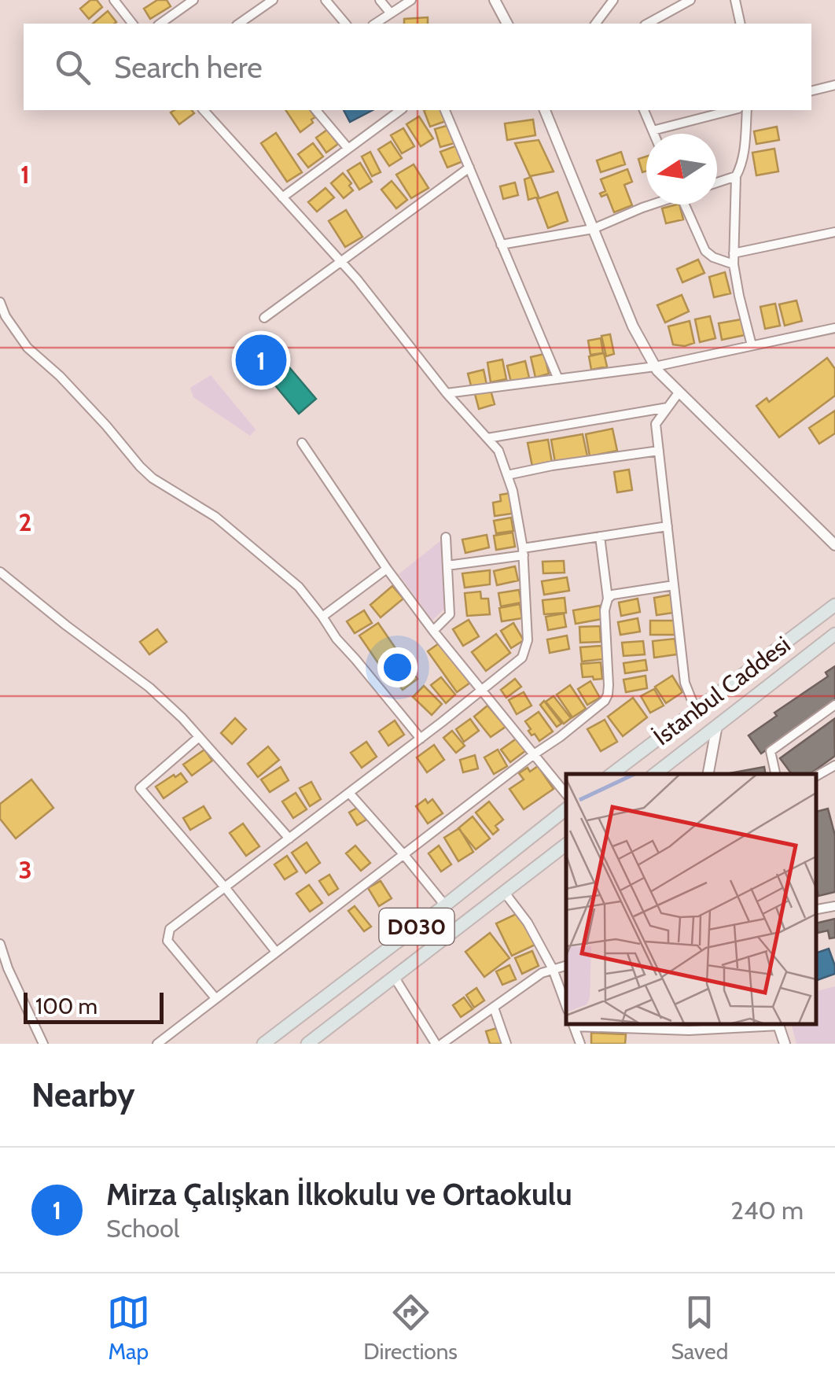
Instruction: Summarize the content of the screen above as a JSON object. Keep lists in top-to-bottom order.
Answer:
{
  "streets": {
    "main road": ["İstanbul Caddesi", "D030"]
  },
  "scale_bar": "100 m",
  "north": "left",
  "page": {
    "search": "Search here",
    "pins": "1",
    "scale": "100 m",
    "heading": "Nearby",
    "list": [
      {
        "mark": "1",
        "name": "Mirza Çalışkan İlkokulu ve Ortaokulu",
        "note": "School",
        "value": "240 m"
      }
    ],
    "nav": ["Map", "Directions", "Saved"]
  },
  "grid": {
    "rows": ["1", "2", "3"]
  }
}
